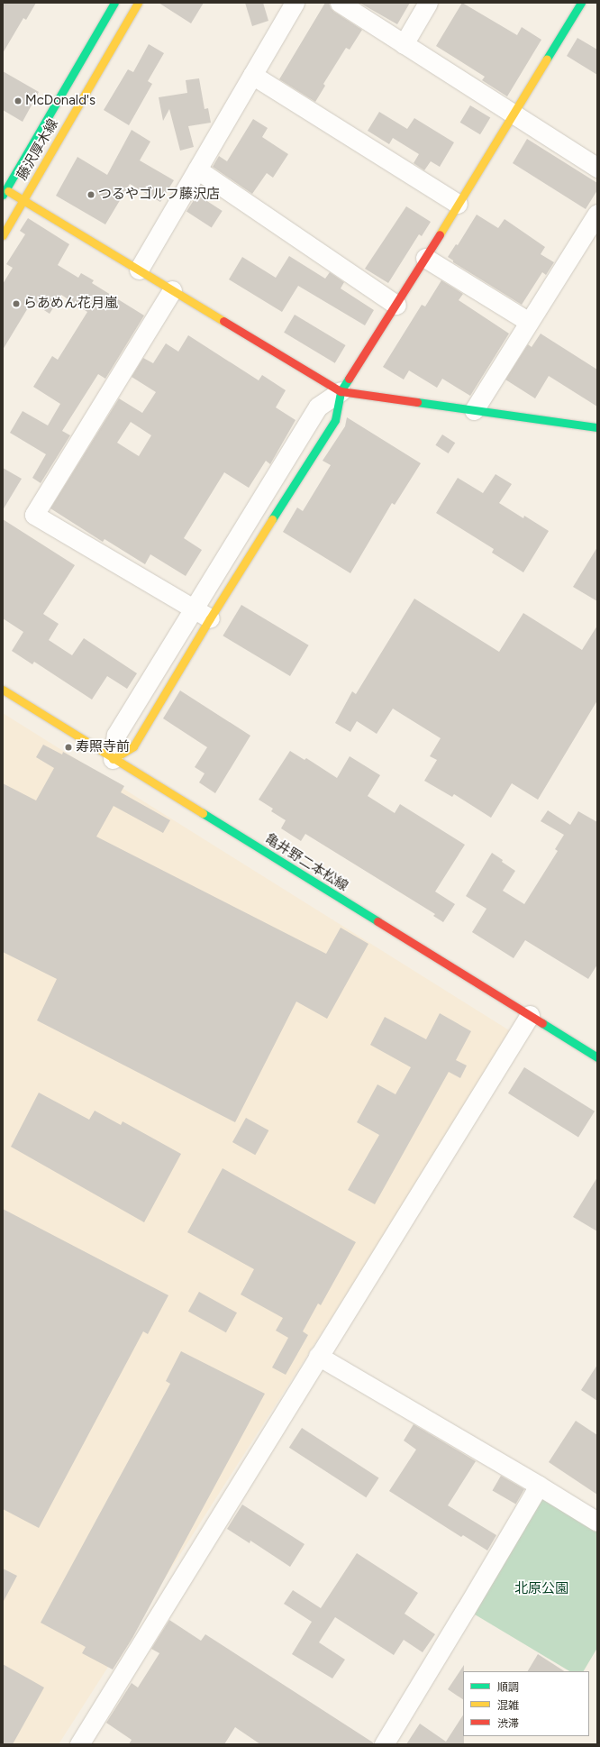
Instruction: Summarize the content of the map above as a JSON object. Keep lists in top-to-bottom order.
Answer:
{
  "streets": {
    "street": ["藤沢厚木線", "亀井野二本松線"]
  },
  "parks": ["北原公園"],
  "places": [
    "McDonald's",
    "つるやゴルフ藤沢店",
    "らあめん花月嵐",
    "寿照寺前"
  ],
  "legend": ["順調", "混雑", "渋滞"]
}
